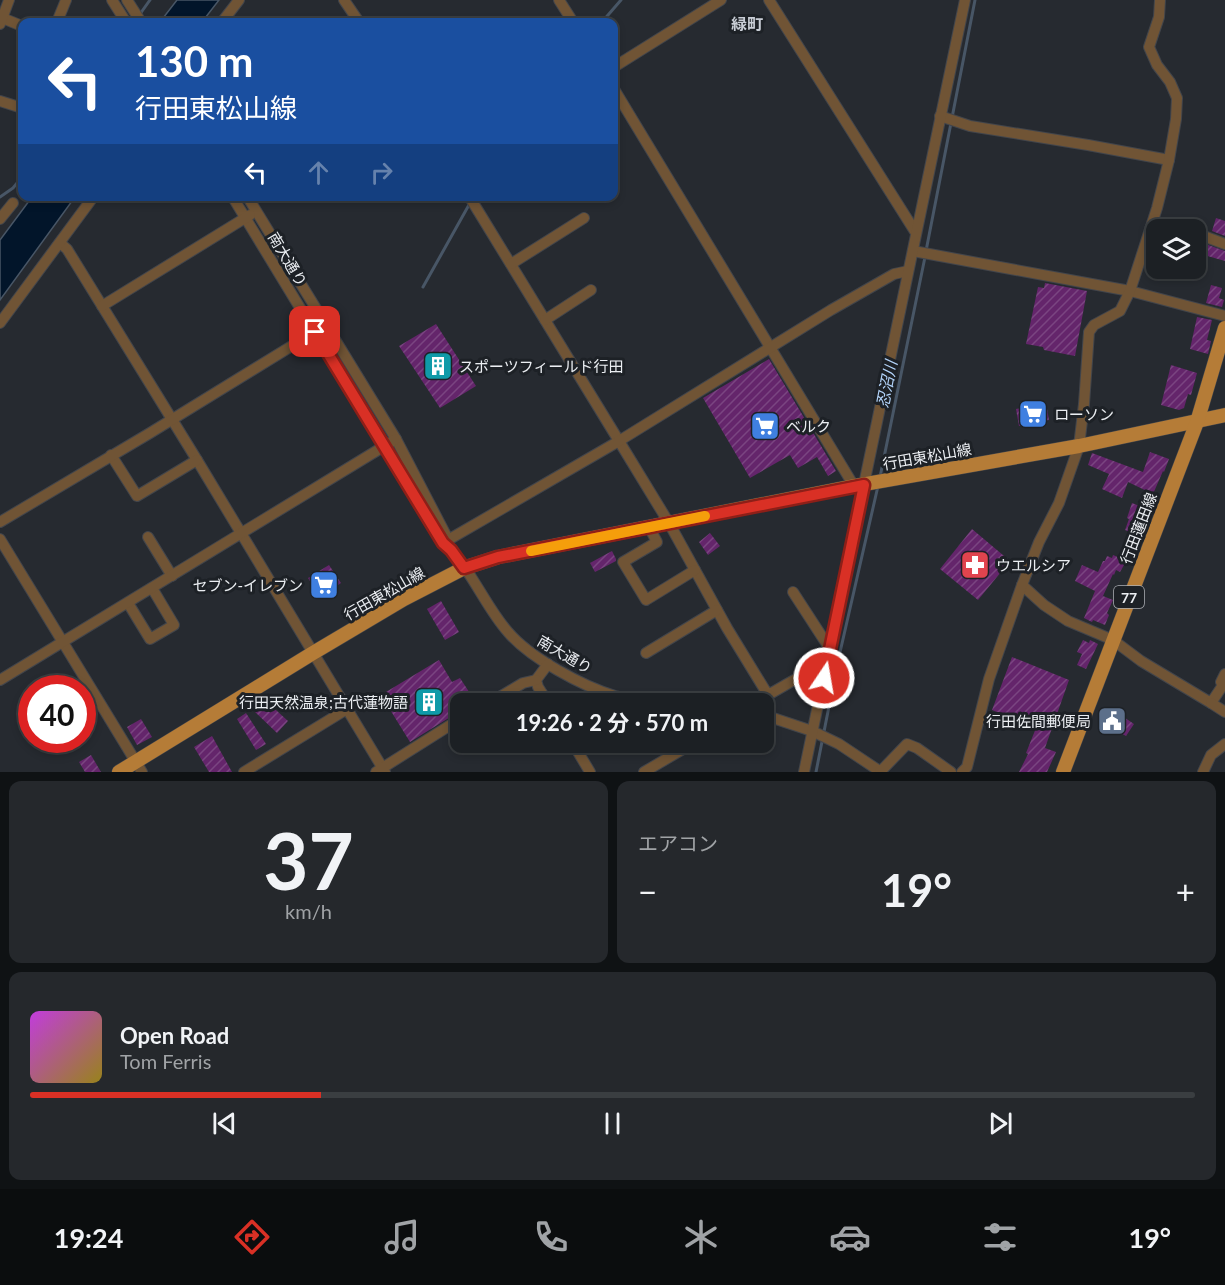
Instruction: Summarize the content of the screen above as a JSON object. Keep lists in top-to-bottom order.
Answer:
{
  "streets": {
    "main road": ["行田東松山線", "行田蓮田線", "77"],
    "street": ["南大通り"]
  },
  "crossings": [
    ["南大通り", "行田東松山線"],
    ["行田東松山線", "行田蓮田線"]
  ],
  "districts": ["緑町"],
  "water": ["忍沼川"],
  "places": {
    "building": ["スポーツフィールド行田", "行田天然温泉;古代蓮物語"],
    "supermarket": ["ローソン", "ベルク", "セブン-イレブン"],
    "pharmacy": ["ウエルシア"],
    "public building": ["行田佐間郵便局"]
  },
  "page": {
    "turn": ["130 m", "行田東松山線"],
    "limit": "40",
    "trip": "19:26 · 2 分 · 570 m",
    "tile": [
      ["37", "km/h"],
      "エアコン"
    ],
    "heat": ["−", "19°", "+"],
    "song": ["Open Road", "Tom Ferris"],
    "tabs": ["19:24", "19°"]
  }
}
